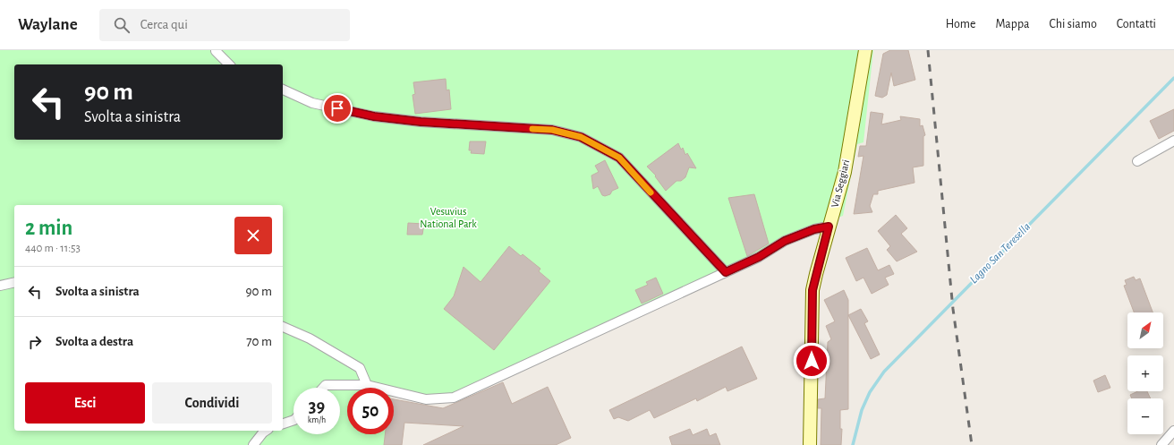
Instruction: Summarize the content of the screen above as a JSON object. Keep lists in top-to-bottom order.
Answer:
{
  "streets": {
    "main road": ["Via Seggiari"]
  },
  "water": ["Lagno San Teresella"],
  "parks": ["Vesuvius National Park"],
  "north": "top right",
  "page": {
    "header": "Waylane",
    "search": "Cerca qui",
    "nav": [
      "Home",
      "Mappa",
      "Chi siamo",
      "Contatti"
    ],
    "turn": ["90 m", "Svolta a sinistra"],
    "heading": ["2 min", "440 m · 11:53"],
    "list": [
      {
        "name": "Svolta a sinistra",
        "value": "90 m"
      },
      {
        "name": "Svolta a destra",
        "value": "70 m"
      }
    ],
    "map_buttons": ["+", "−"],
    "buttons": ["Esci", "Condividi"],
    "speed": "39 km/h",
    "limit": "50"
  }
}
